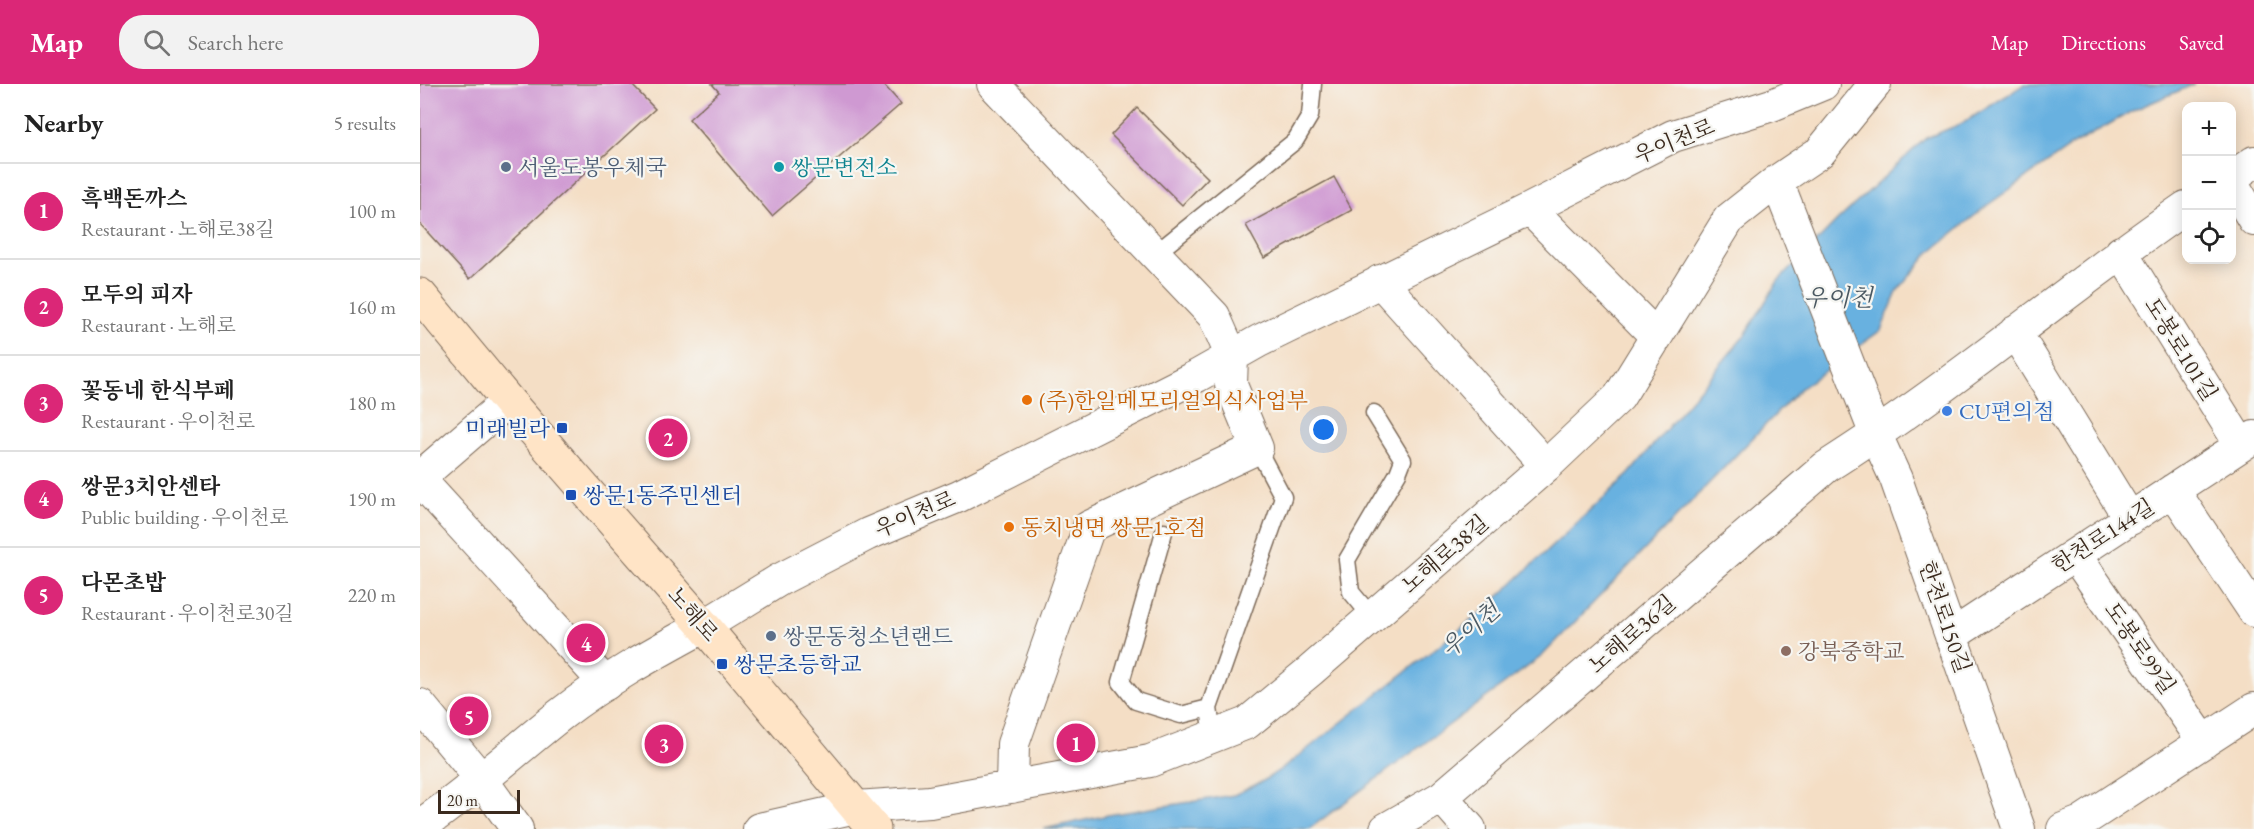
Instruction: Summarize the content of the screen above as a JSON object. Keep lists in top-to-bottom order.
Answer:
{
  "streets": {
    "main road": ["노해로"],
    "street": [
      "우이천로",
      "도봉로101길",
      "한천로144길",
      "노해로38길",
      "한천로150길",
      "노해로36길",
      "도봉로99길"
    ]
  },
  "crossings": [
    ["우이천로", "노해로"],
    ["도봉로101길", "한천로144길"],
    ["한천로144길", "한천로150길"],
    ["한천로144길", "도봉로99길"],
    ["노해로38길", "노해로"],
    ["노해로38길", "한천로150길"],
    ["한천로150길", "노해로36길"]
  ],
  "water": ["우이천"],
  "places": {
    "other": [
      "서울도봉우체국",
      "쌍문변전소",
      "(주)한일메모리얼외식사업부",
      "CU편의점",
      "동치냉면 쌍문1호점",
      "쌍문동청소년랜드",
      "강북중학교"
    ],
    "transit": ["미래빌라", "쌍문1동주민센터", "쌍문초등학교"]
  },
  "scale_bar": "20 m",
  "page": {
    "header": "Map",
    "search": "Search here",
    "nav": ["Map", "Directions", "Saved"],
    "heading": ["Nearby", "5 results"],
    "map_buttons": ["+", "−"],
    "list": [
      {
        "mark": "1",
        "name": "흑백돈까스",
        "note": "Restaurant · 노해로38길",
        "value": "100 m"
      },
      {
        "mark": "2",
        "name": "모두의 피자",
        "note": "Restaurant · 노해로",
        "value": "160 m"
      },
      {
        "mark": "3",
        "name": "꽃동네 한식부페",
        "note": "Restaurant · 우이천로",
        "value": "180 m"
      },
      {
        "mark": "4",
        "name": "쌍문3치안센타",
        "note": "Public building · 우이천로",
        "value": "190 m"
      },
      {
        "mark": "5",
        "name": "다몬초밥",
        "note": "Restaurant · 우이천로30길",
        "value": "220 m"
      }
    ],
    "pins": [
      "2",
      "4",
      "5",
      "1",
      "3"
    ],
    "scale": "20 m"
  }
}
